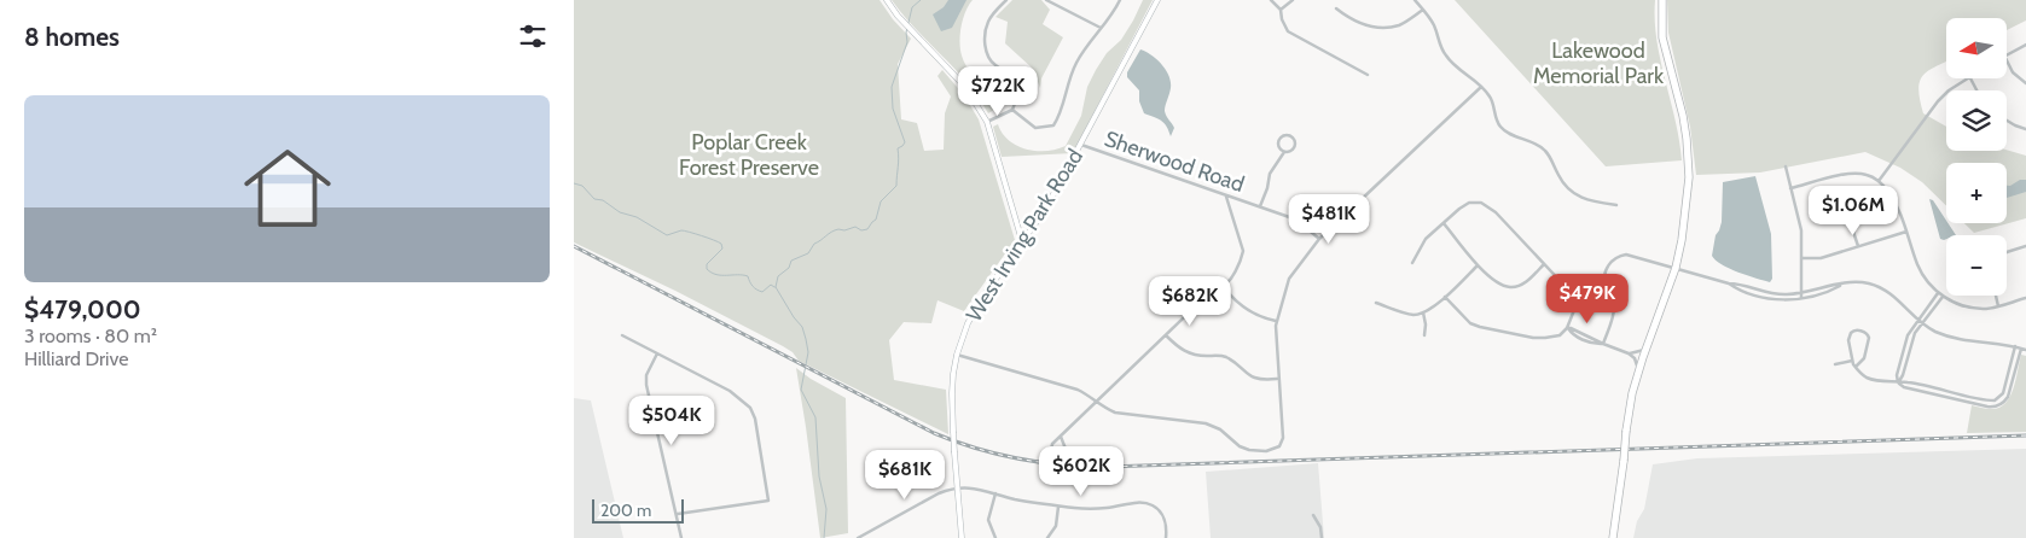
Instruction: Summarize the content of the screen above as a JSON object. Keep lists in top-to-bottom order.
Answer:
{
  "streets": {
    "main road": ["West Irving Park Road"],
    "street": ["Sherwood Road"]
  },
  "crossings": [
    ["Sherwood Road", "West Irving Park Road"]
  ],
  "parks": ["Lakewood Memorial Park", "Poplar Creek Forest Preserve"],
  "scale_bar": "200 m",
  "north": "left",
  "page": {
    "heading": "8 homes",
    "map_buttons": ["+", "−"],
    "price": [
      "$722K",
      "$1.06M",
      "$481K",
      "$479K",
      "$682K",
      "$504K",
      "$602K",
      "$681K"
    ],
    "list": [
      {
        "name": "$479,000",
        "note": "3 rooms · 80 m² · Hilliard Drive"
      }
    ],
    "scale": "200 m"
  }
}
